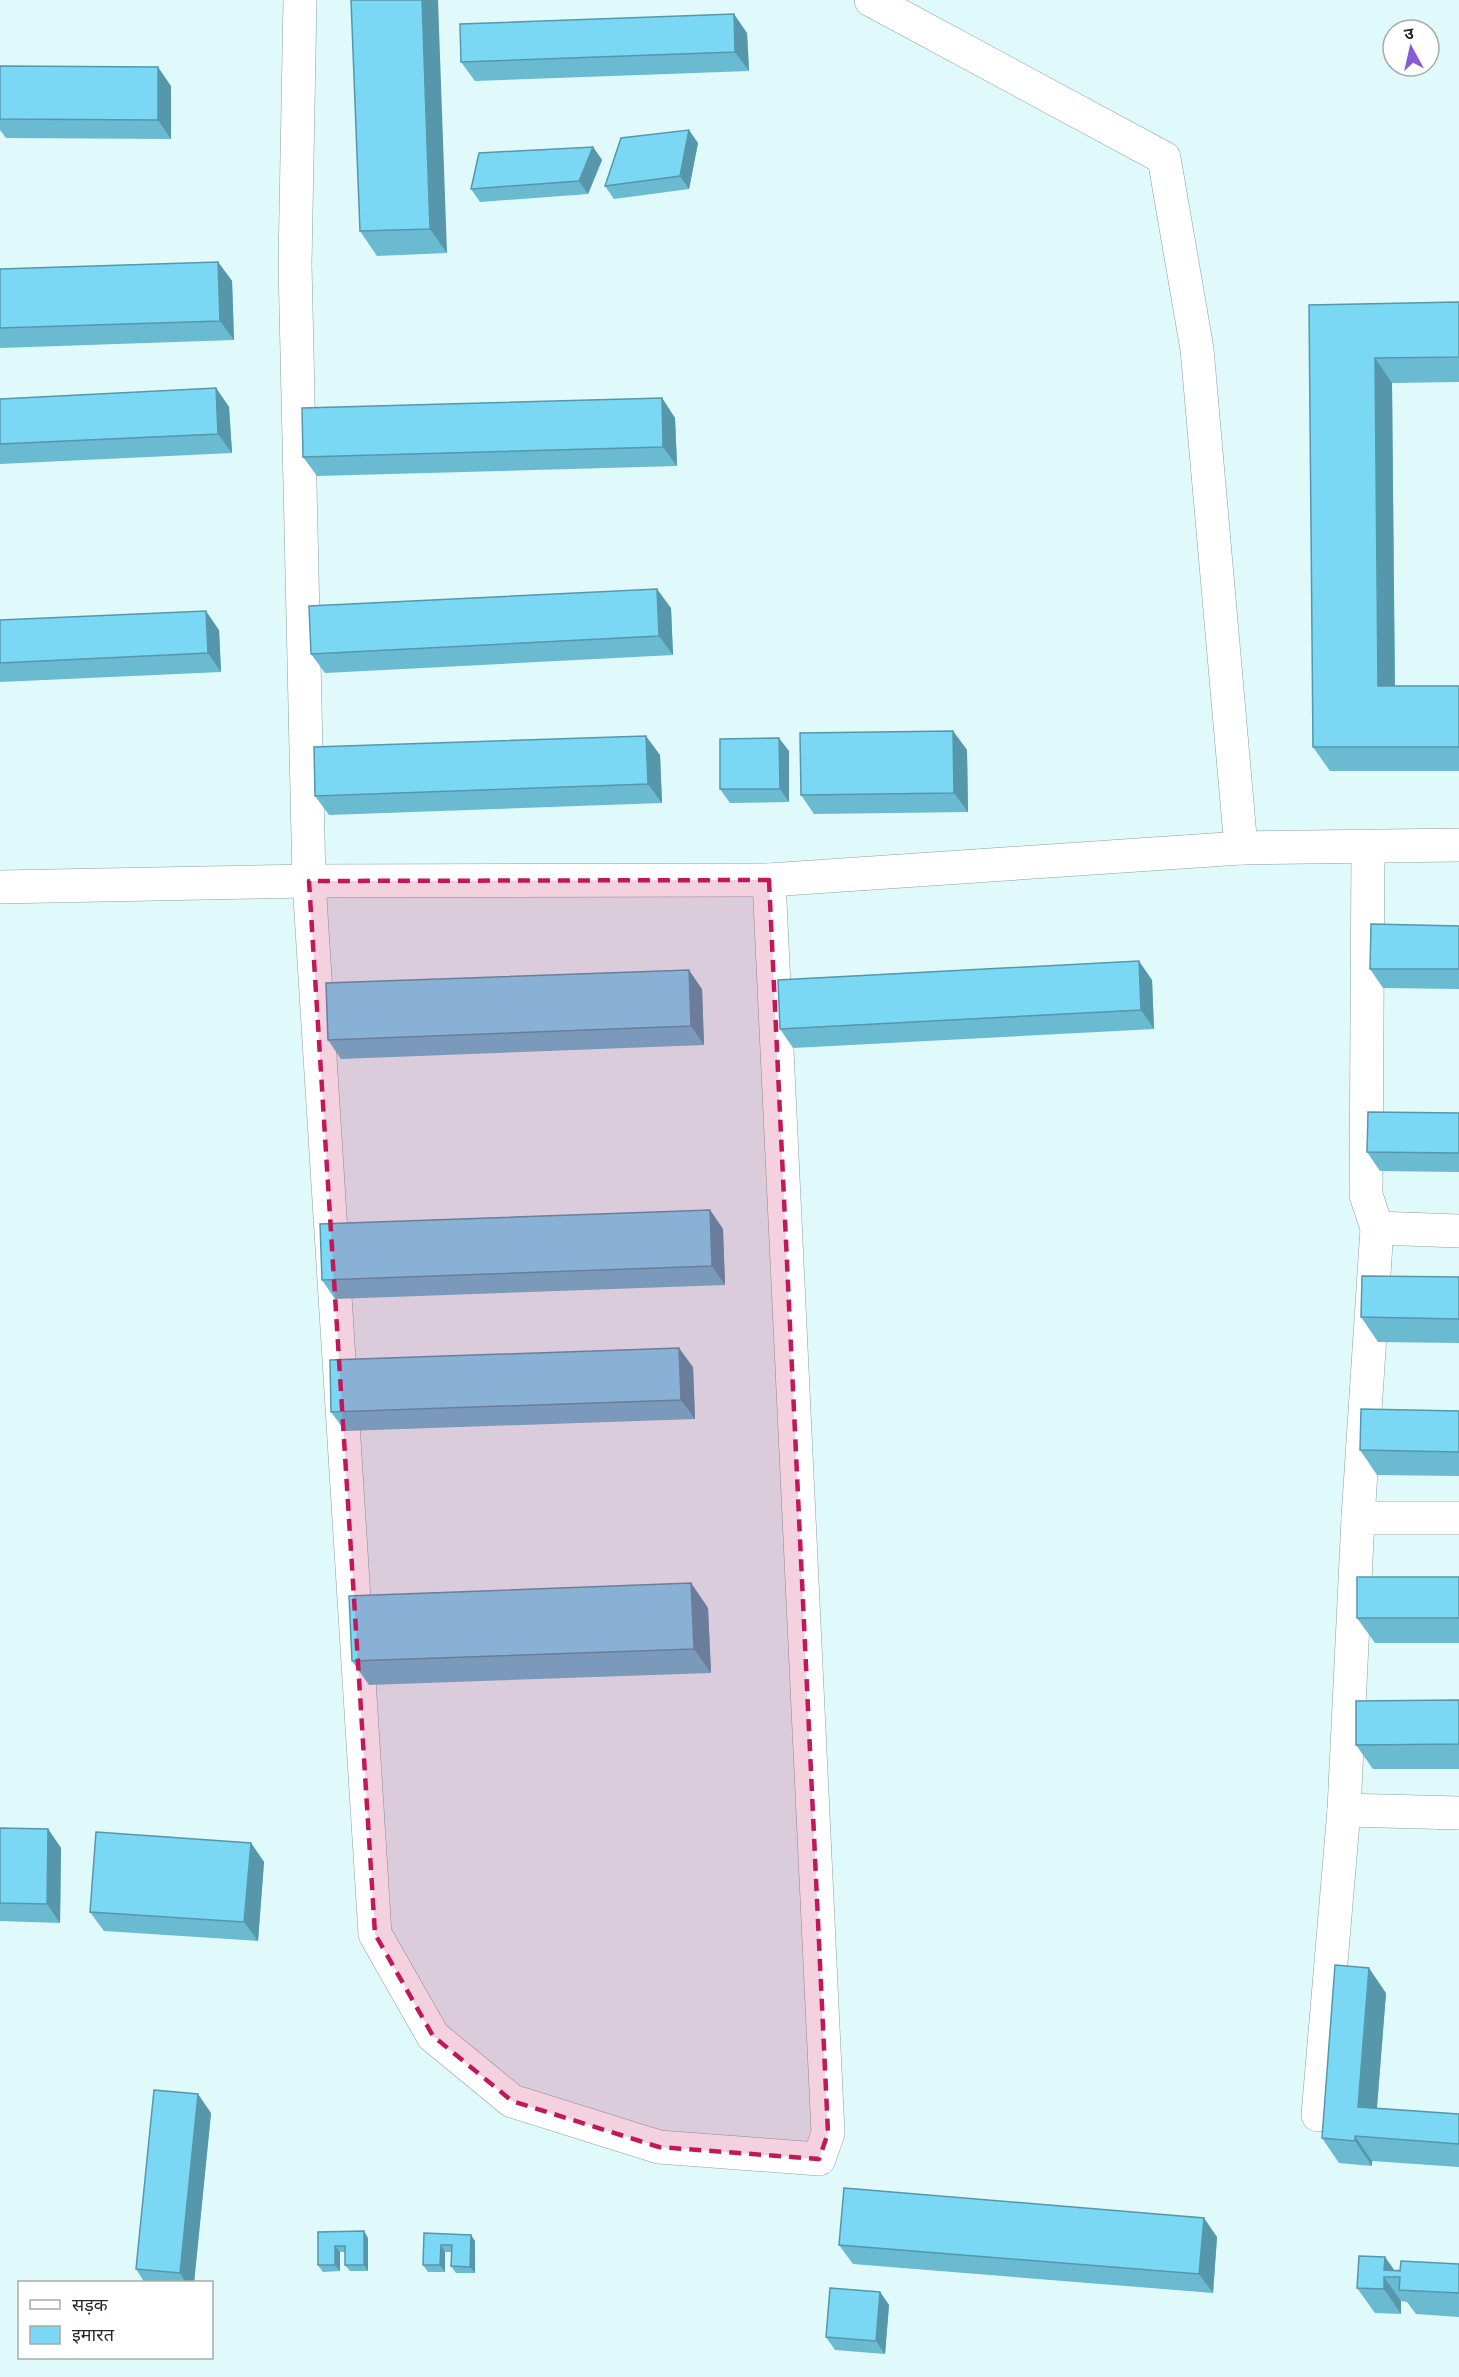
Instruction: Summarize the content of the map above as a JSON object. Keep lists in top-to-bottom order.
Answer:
{
  "legend": ["सड़क", "इमारत"],
  "north": "top"
}
